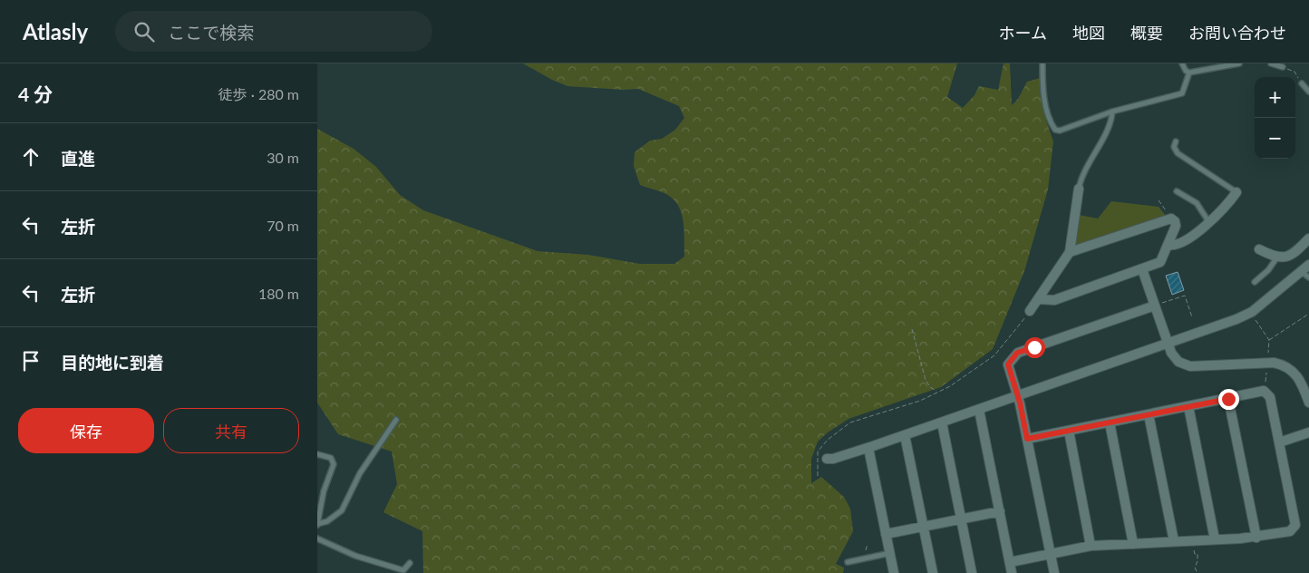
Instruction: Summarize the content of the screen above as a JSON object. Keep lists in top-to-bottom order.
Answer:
{
  "page": {
    "header": "Atlasly",
    "search": "ここで検索",
    "nav": [
      "ホーム",
      "地図",
      "概要",
      "お問い合わせ"
    ],
    "heading": ["4 分", "徒歩 · 280 m"],
    "map_buttons": ["+", "−"],
    "list": [
      ["直進", "30 m"],
      ["左折", "70 m"],
      ["左折", "180 m"],
      "目的地に到着"
    ],
    "buttons": ["保存", "共有"]
  }
}
